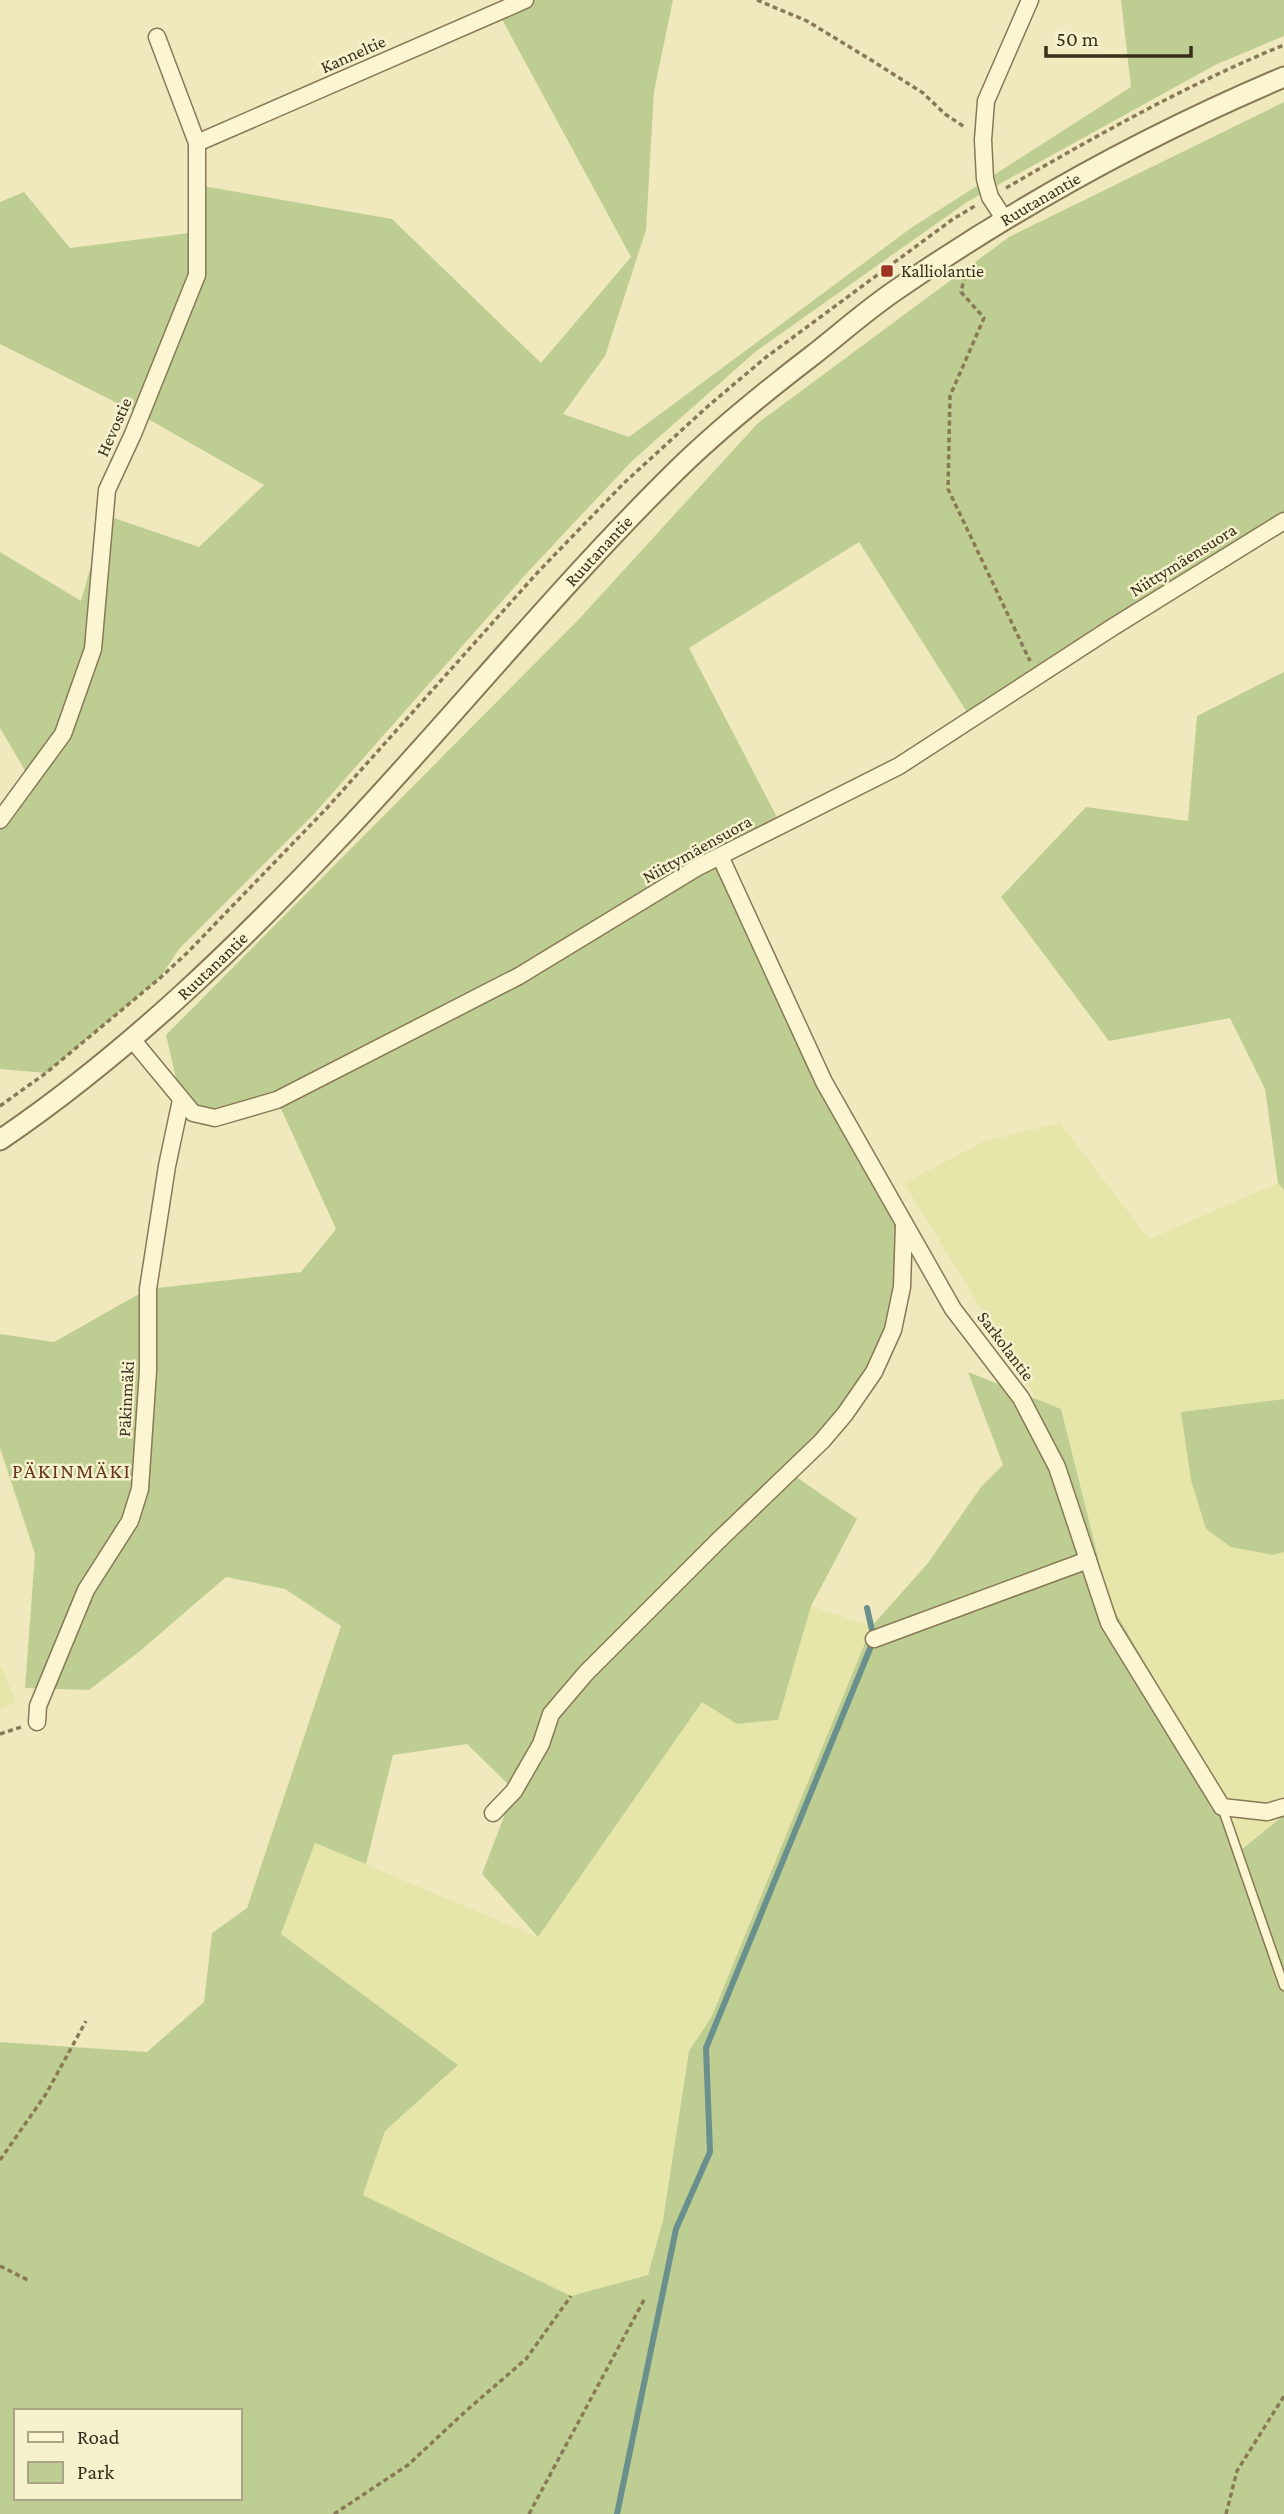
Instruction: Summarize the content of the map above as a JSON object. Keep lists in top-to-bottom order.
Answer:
{
  "streets": {
    "street": [
      "Kanneltie",
      "Ruutanantie",
      "Hevostie",
      "Niittymäensuora",
      "Sarkolantie",
      "Päkinmäki"
    ]
  },
  "crossings": [
    ["Kanneltie", "Hevostie"],
    ["Ruutanantie", "Niittymäensuora"],
    ["Niittymäensuora", "Sarkolantie"],
    ["Niittymäensuora", "Päkinmäki"]
  ],
  "districts": ["PÄKINMÄKI"],
  "places": {
    "transit": ["Kalliolantie"]
  },
  "legend": ["Road", "Park"],
  "scale_bar": "50 m"
}
